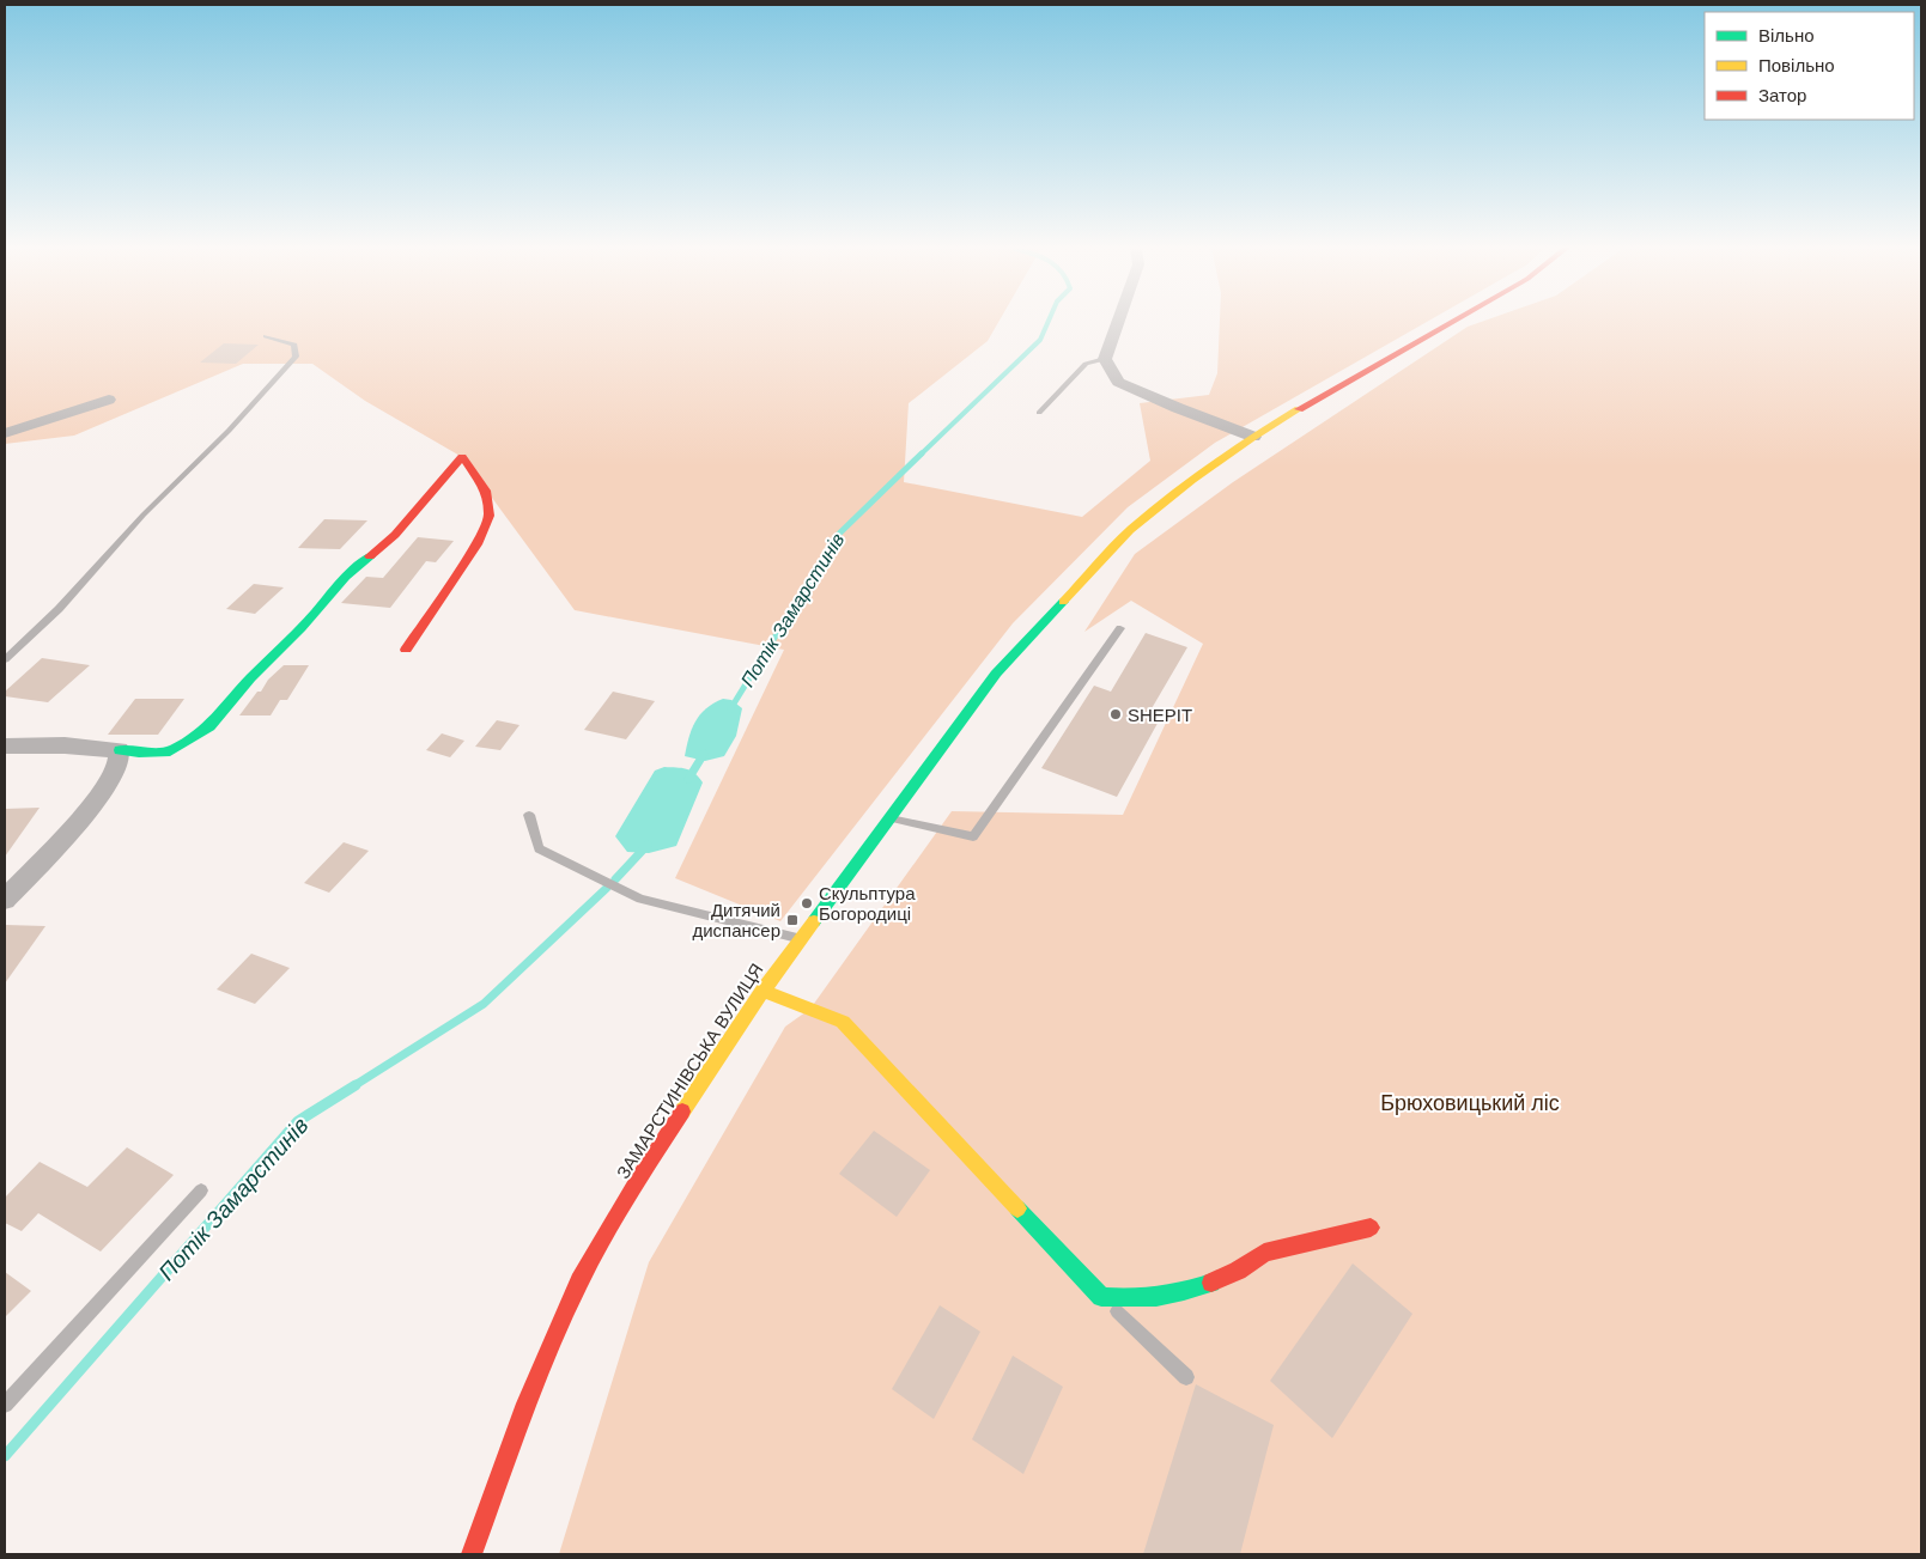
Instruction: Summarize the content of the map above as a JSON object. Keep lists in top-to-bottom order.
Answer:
{
  "streets": {
    "main road": ["ЗАМАРСТИНІВСЬКА ВУЛИЦЯ"]
  },
  "water": ["Потік Замарстинів"],
  "parks": ["Брюховицький ліс"],
  "places": {
    "other": ["SHEPIT", "Скульптура Богородиці"],
    "transit": ["Дитячий диспансер"]
  },
  "legend": ["Вільно", "Повільно", "Затор"]
}
